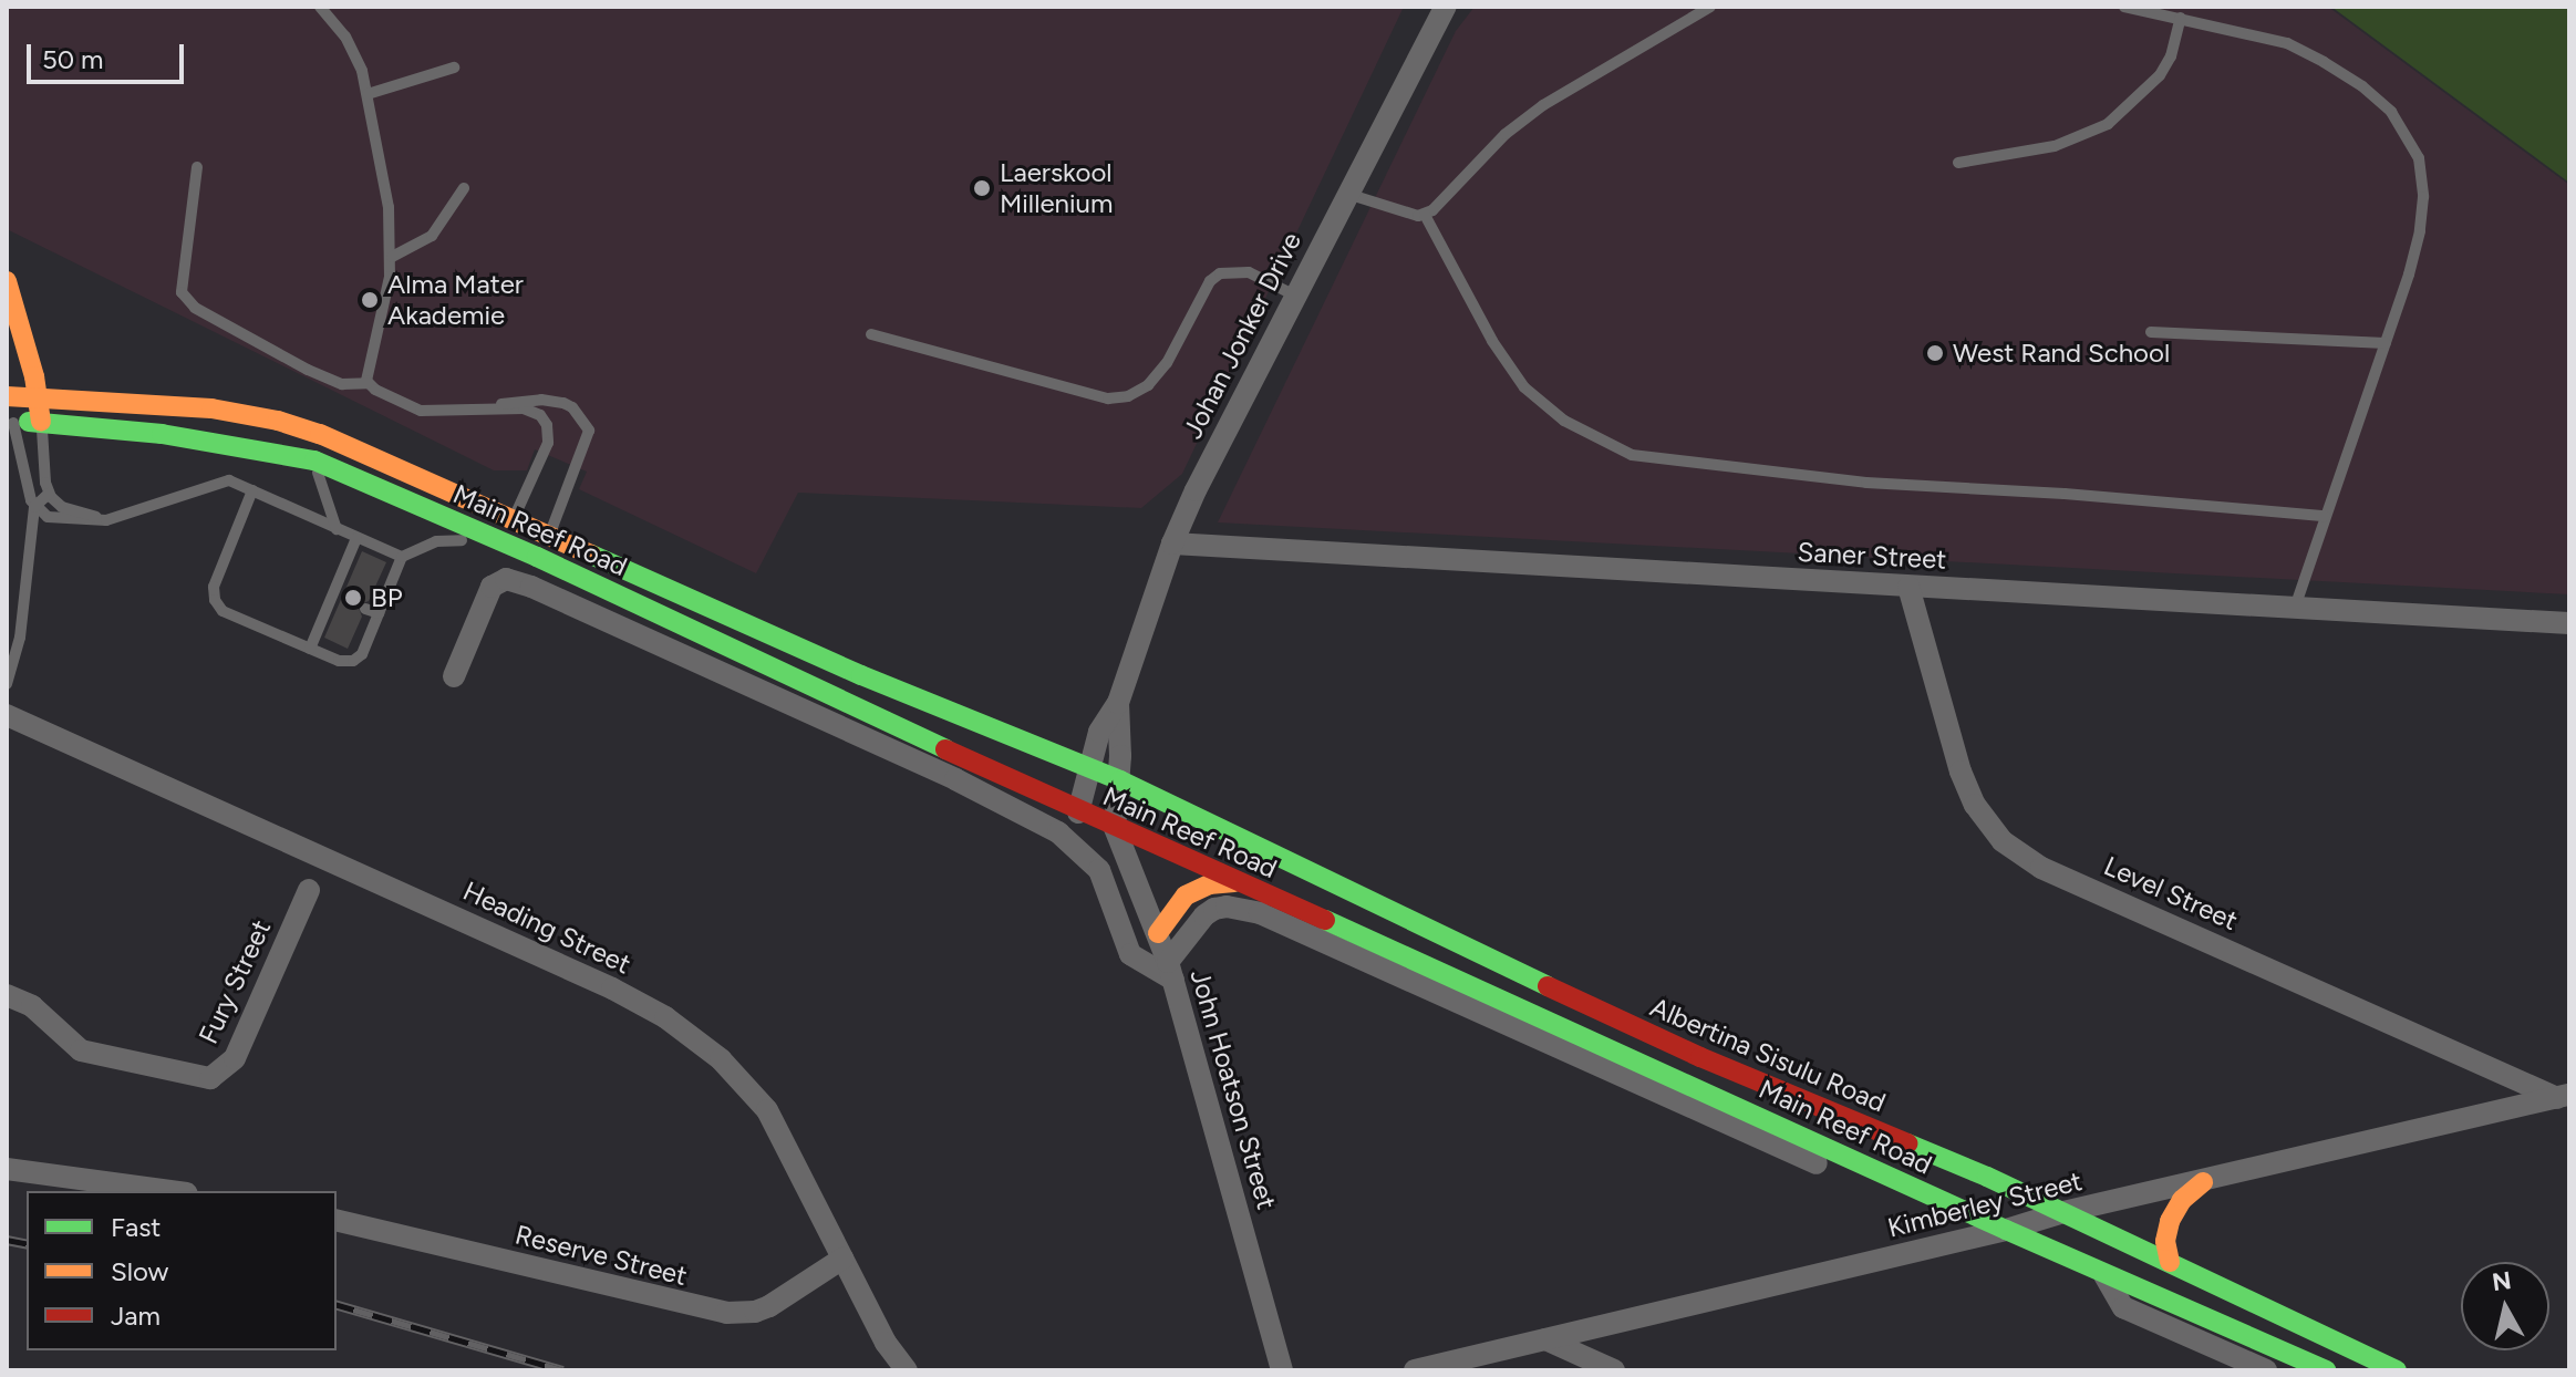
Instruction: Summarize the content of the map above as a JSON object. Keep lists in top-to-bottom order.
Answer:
{
  "streets": {
    "main road": ["Main Reef Road", "Albertina Sisulu Road"],
    "street": [
      "Johan Jonker Drive",
      "Saner Street",
      "Level Street",
      "Heading Street",
      "Fury Street",
      "John Hoatson Street",
      "Kimberley Street",
      "Reserve Street"
    ]
  },
  "crossings": [
    ["Johan Jonker Drive", "Main Reef Road"],
    ["Johan Jonker Drive", "Saner Street"],
    ["Johan Jonker Drive", "Albertina Sisulu Road"],
    ["Johan Jonker Drive", "John Hoatson Street"],
    ["Main Reef Road", "Albertina Sisulu Road"],
    ["Main Reef Road", "John Hoatson Street"],
    ["Main Reef Road", "Kimberley Street"],
    ["Saner Street", "Level Street"],
    ["Level Street", "Kimberley Street"],
    ["Heading Street", "Reserve Street"],
    ["Albertina Sisulu Road", "Kimberley Street"]
  ],
  "places": [
    "Laerskool Millenium",
    "Alma Mater Akademie",
    "West Rand School",
    "BP"
  ],
  "legend": ["Fast", "Slow", "Jam"],
  "scale_bar": "50 m",
  "north": "top"
}
